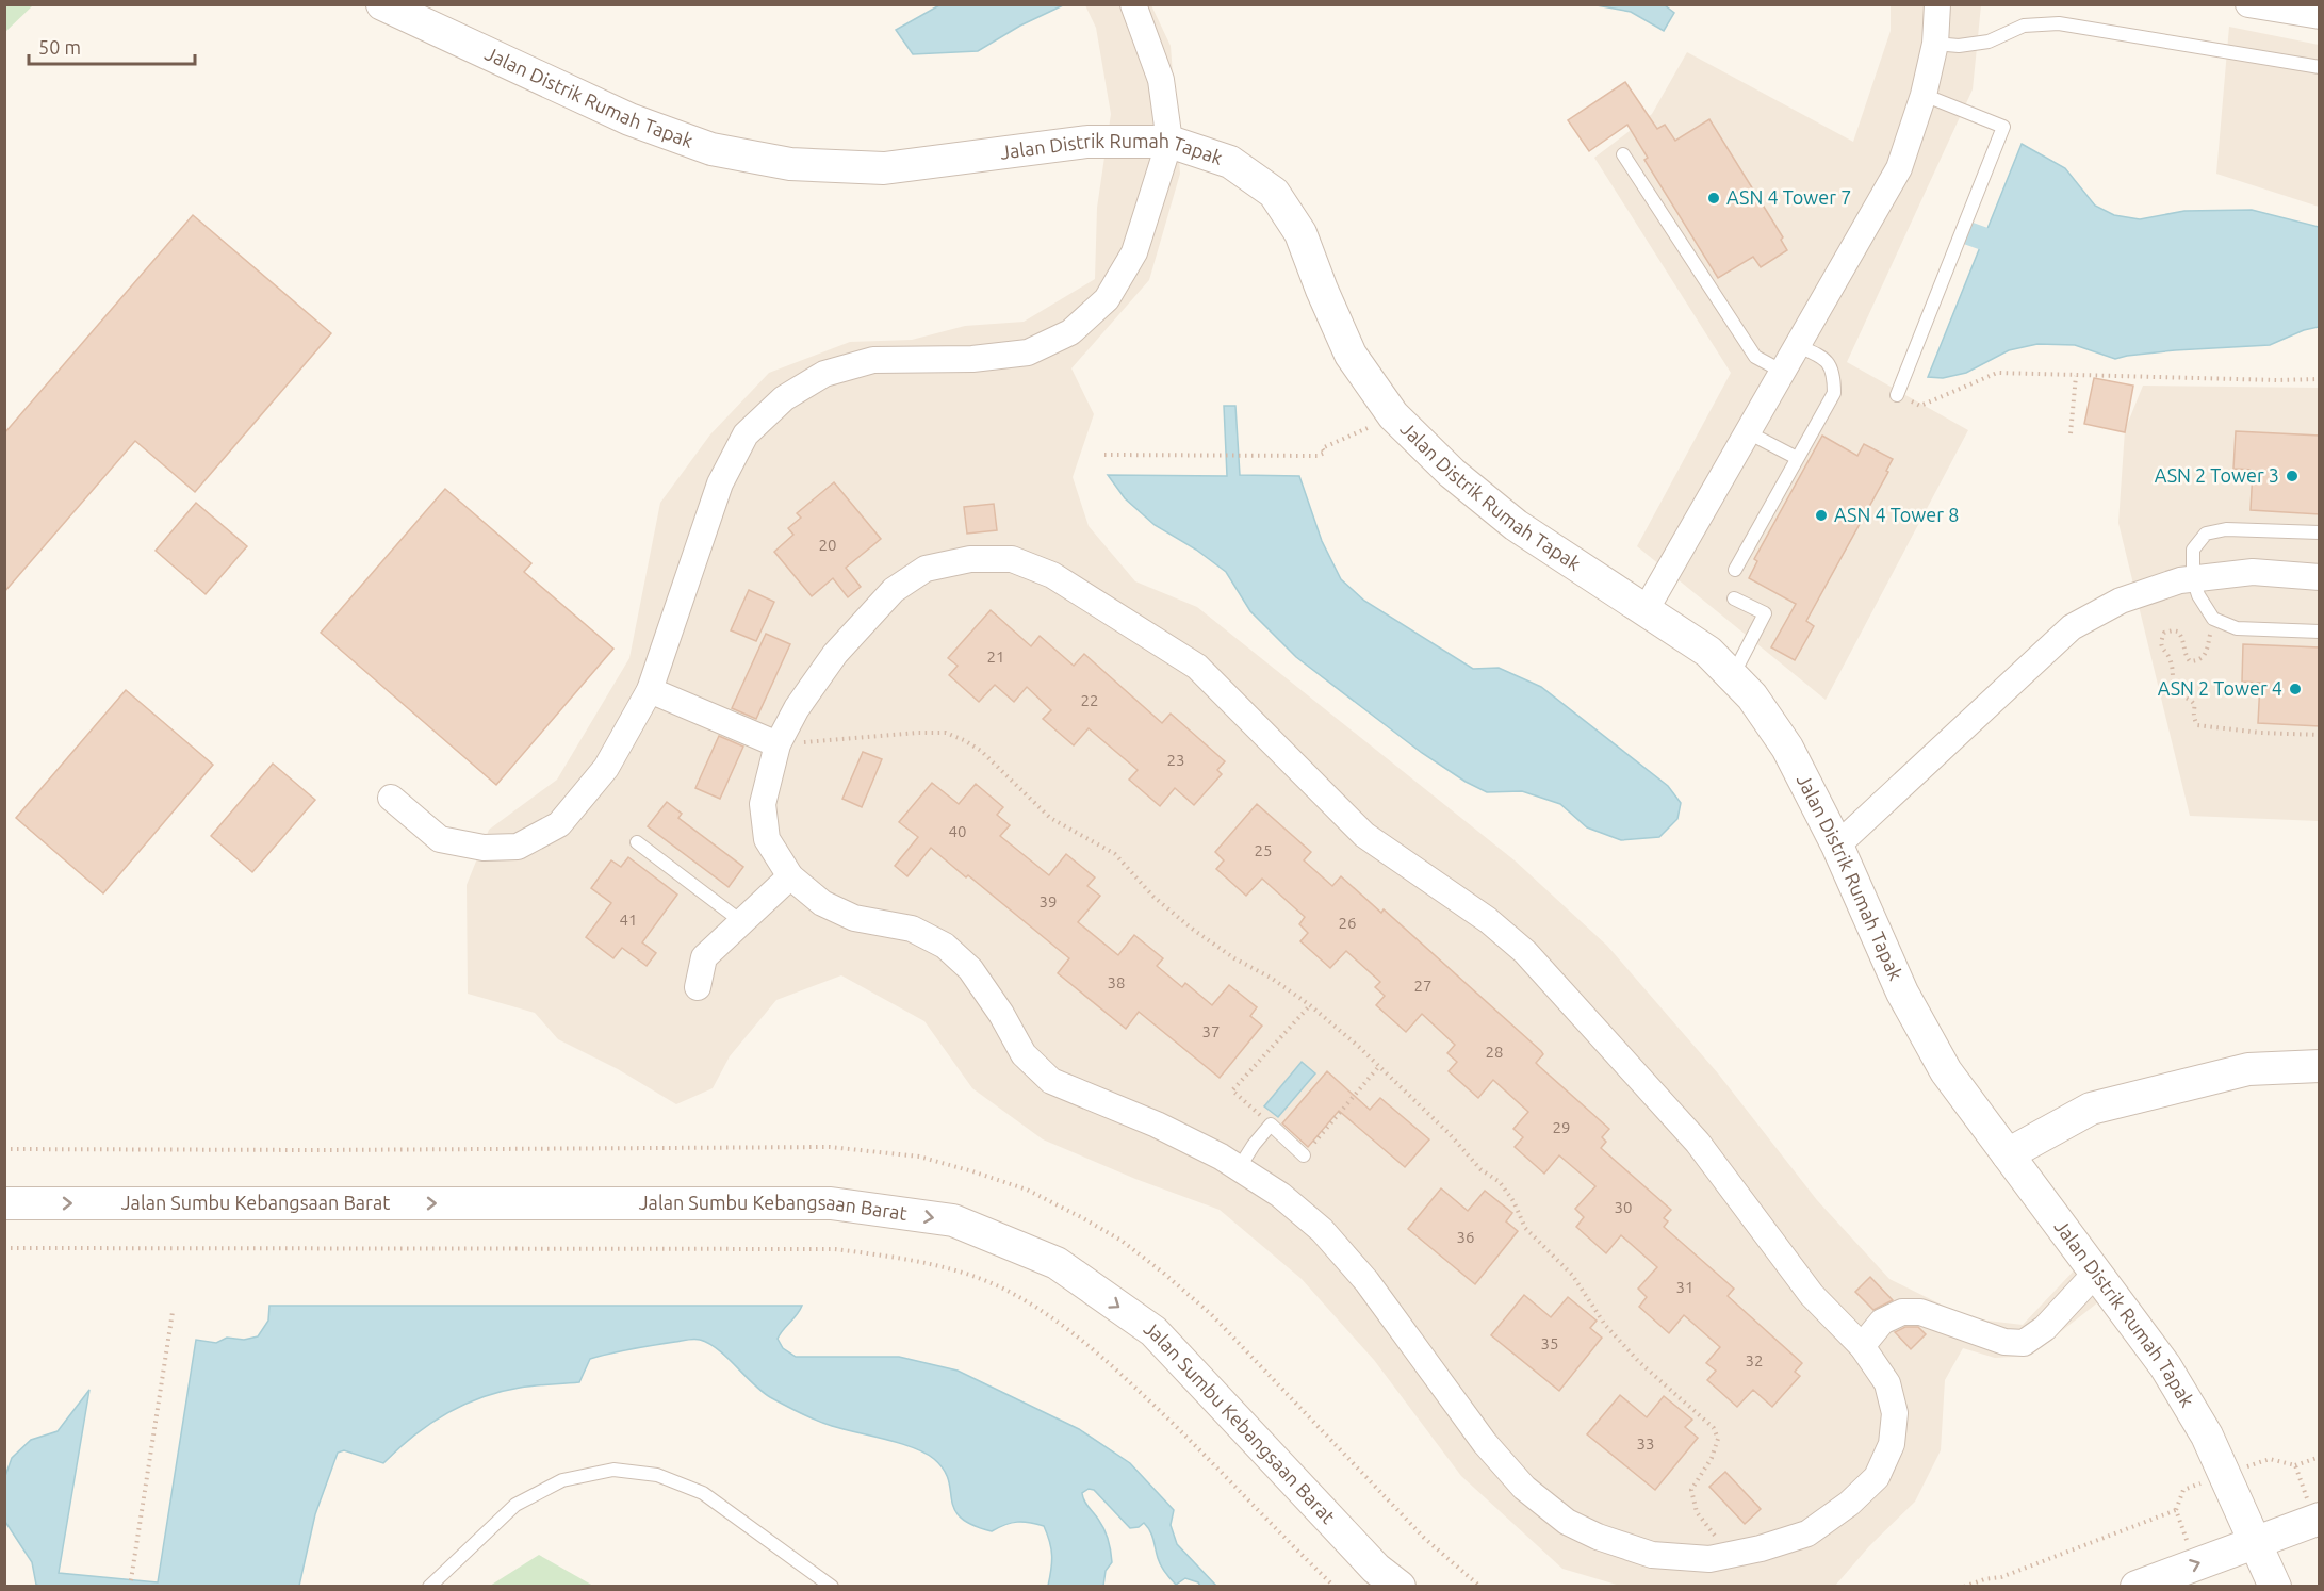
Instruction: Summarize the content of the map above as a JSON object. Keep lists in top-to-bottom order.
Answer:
{
  "streets": {
    "street": ["Jalan Distrik Rumah Tapak", "Jalan Sumbu Kebangsaan Barat"]
  },
  "places": [
    "ASN 4 Tower 7",
    "ASN 2 Tower 3",
    "ASN 4 Tower 8",
    "ASN 2 Tower 4"
  ],
  "house_numbers": [
    "20",
    "21",
    "22",
    "23",
    "40",
    "25",
    "39",
    "41",
    "26",
    "38",
    "27",
    "37",
    "28",
    "29",
    "30",
    "36",
    "31",
    "35",
    "32",
    "33"
  ],
  "scale_bar": "50 m"
}
